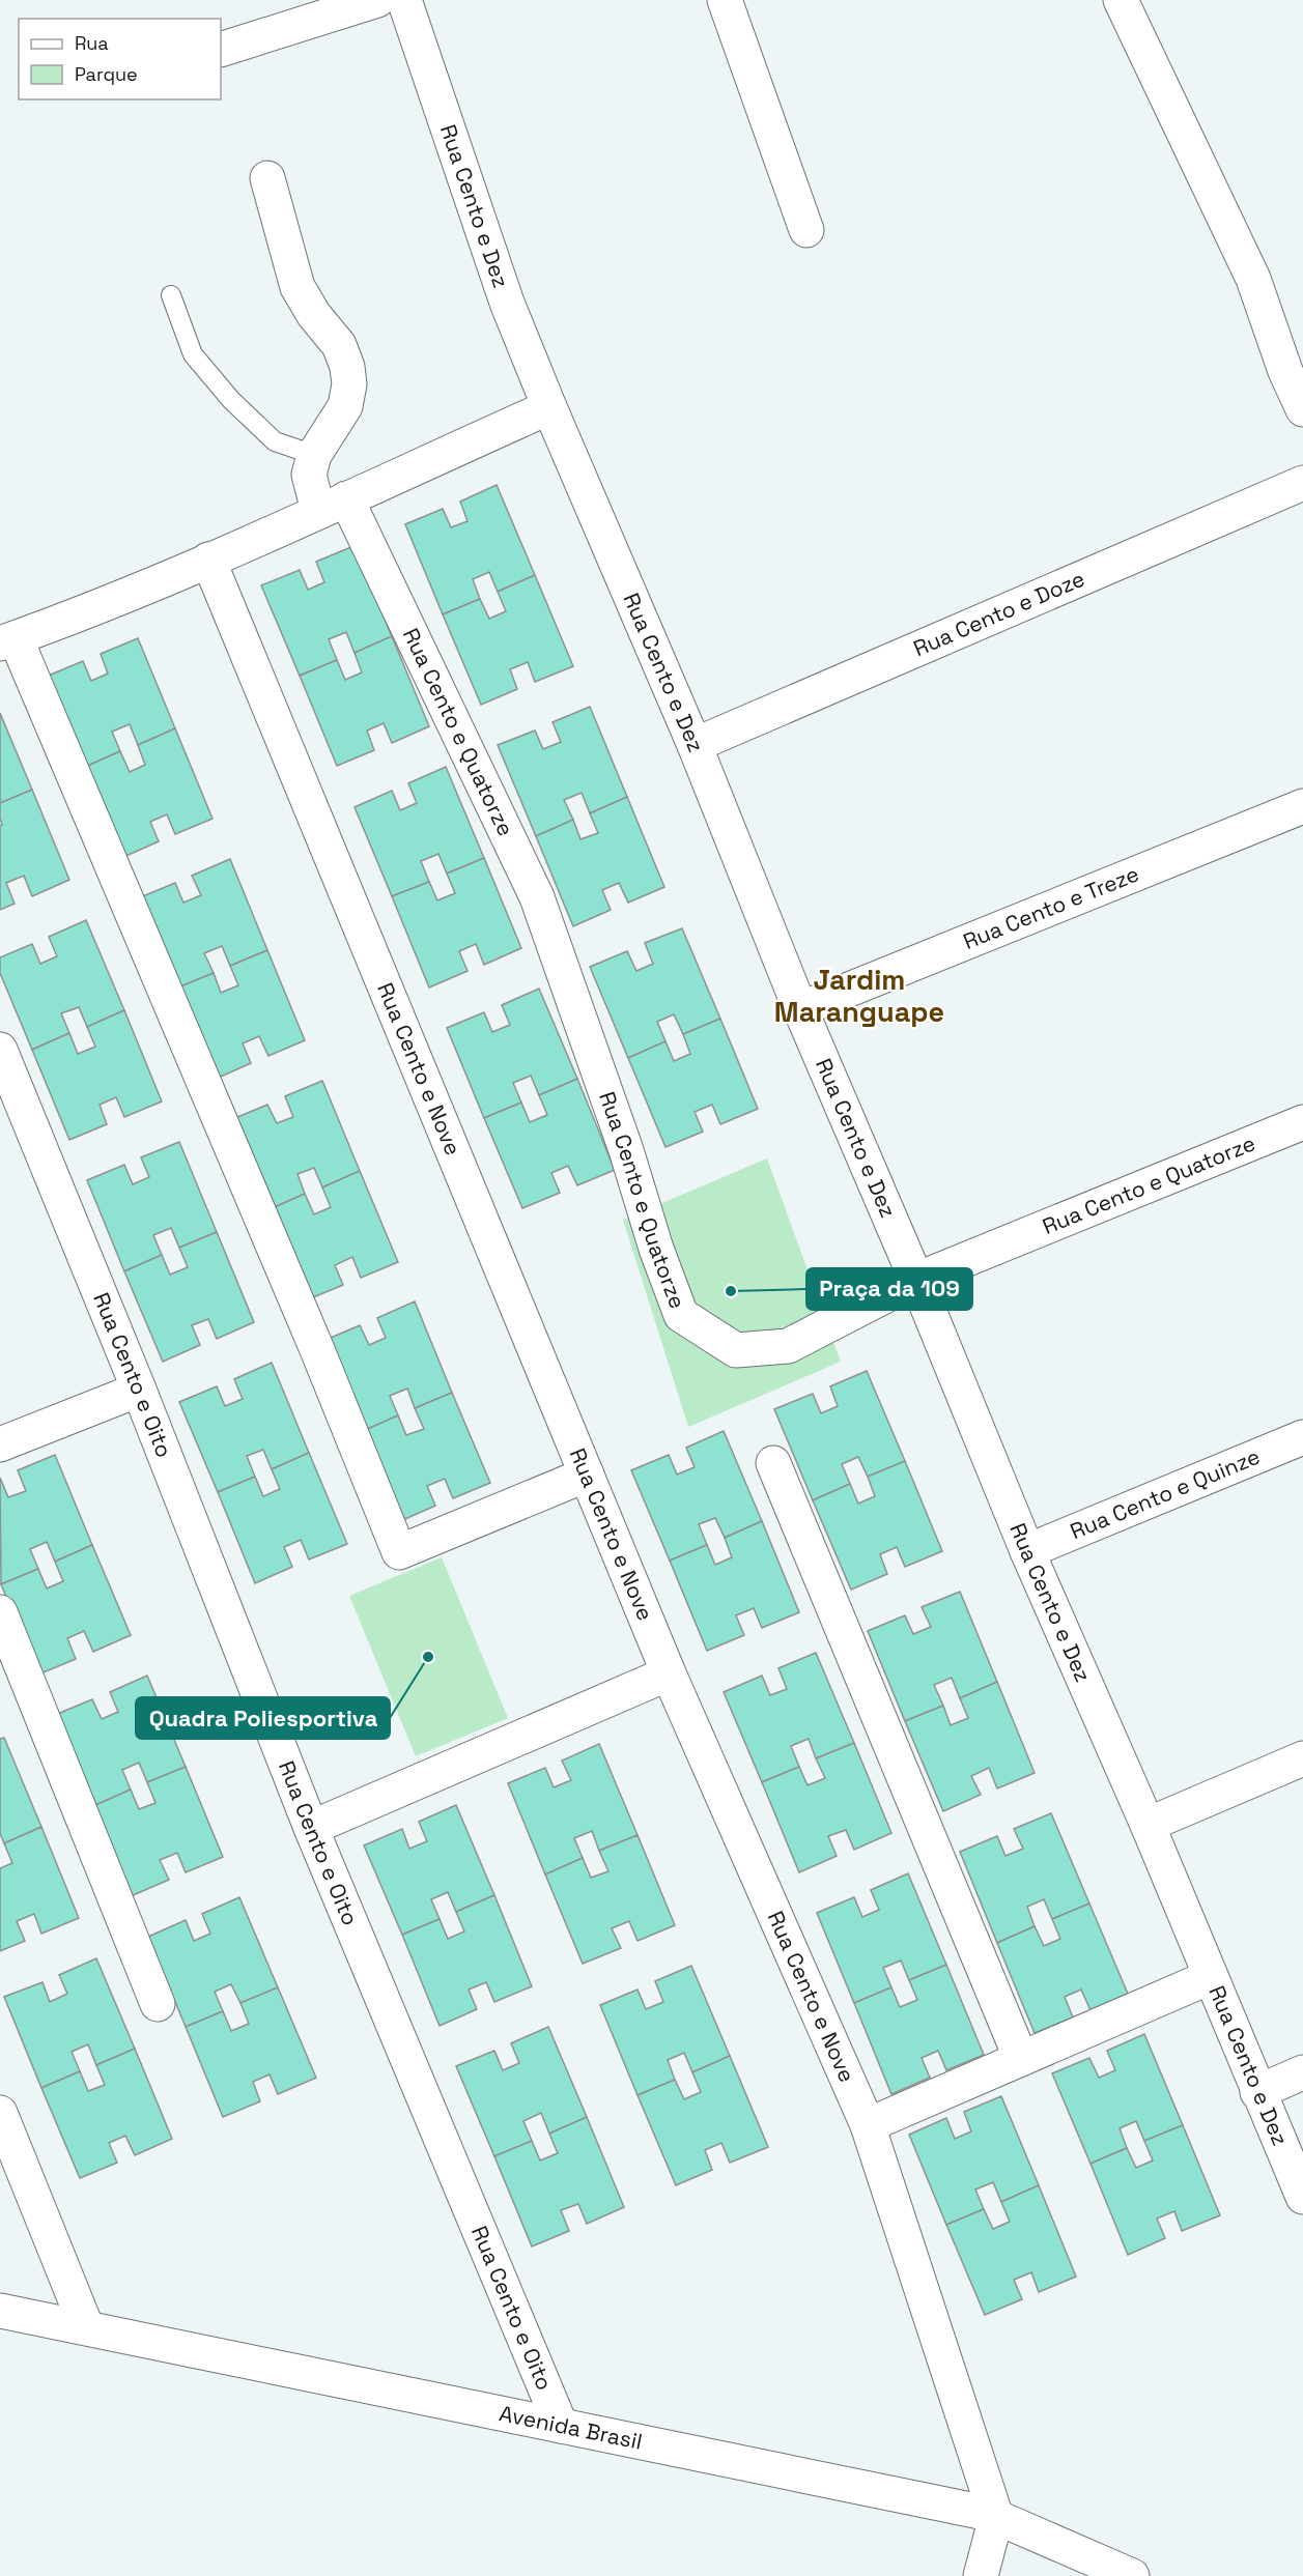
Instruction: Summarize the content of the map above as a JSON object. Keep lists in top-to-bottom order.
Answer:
{
  "streets": {
    "street": [
      "Rua Cento e Dez",
      "Rua Cento e Doze",
      "Rua Cento e Quatorze",
      "Rua Cento e Treze",
      "Rua Cento e Nove",
      "Rua Cento e Oito",
      "Rua Cento e Quinze",
      "Avenida Brasil"
    ]
  },
  "crossings": [
    ["Rua Cento e Dez", "Rua Cento e Doze"],
    ["Rua Cento e Dez", "Rua Cento e Quatorze"],
    ["Rua Cento e Dez", "Rua Cento e Treze"],
    ["Rua Cento e Dez", "Rua Cento e Quinze"],
    ["Rua Cento e Nove", "Avenida Brasil"],
    ["Rua Cento e Oito", "Avenida Brasil"]
  ],
  "districts": ["Jardim Maranguape"],
  "places": ["Praça da 109", "Quadra Poliesportiva"],
  "legend": ["Rua", "Parque"]
}
